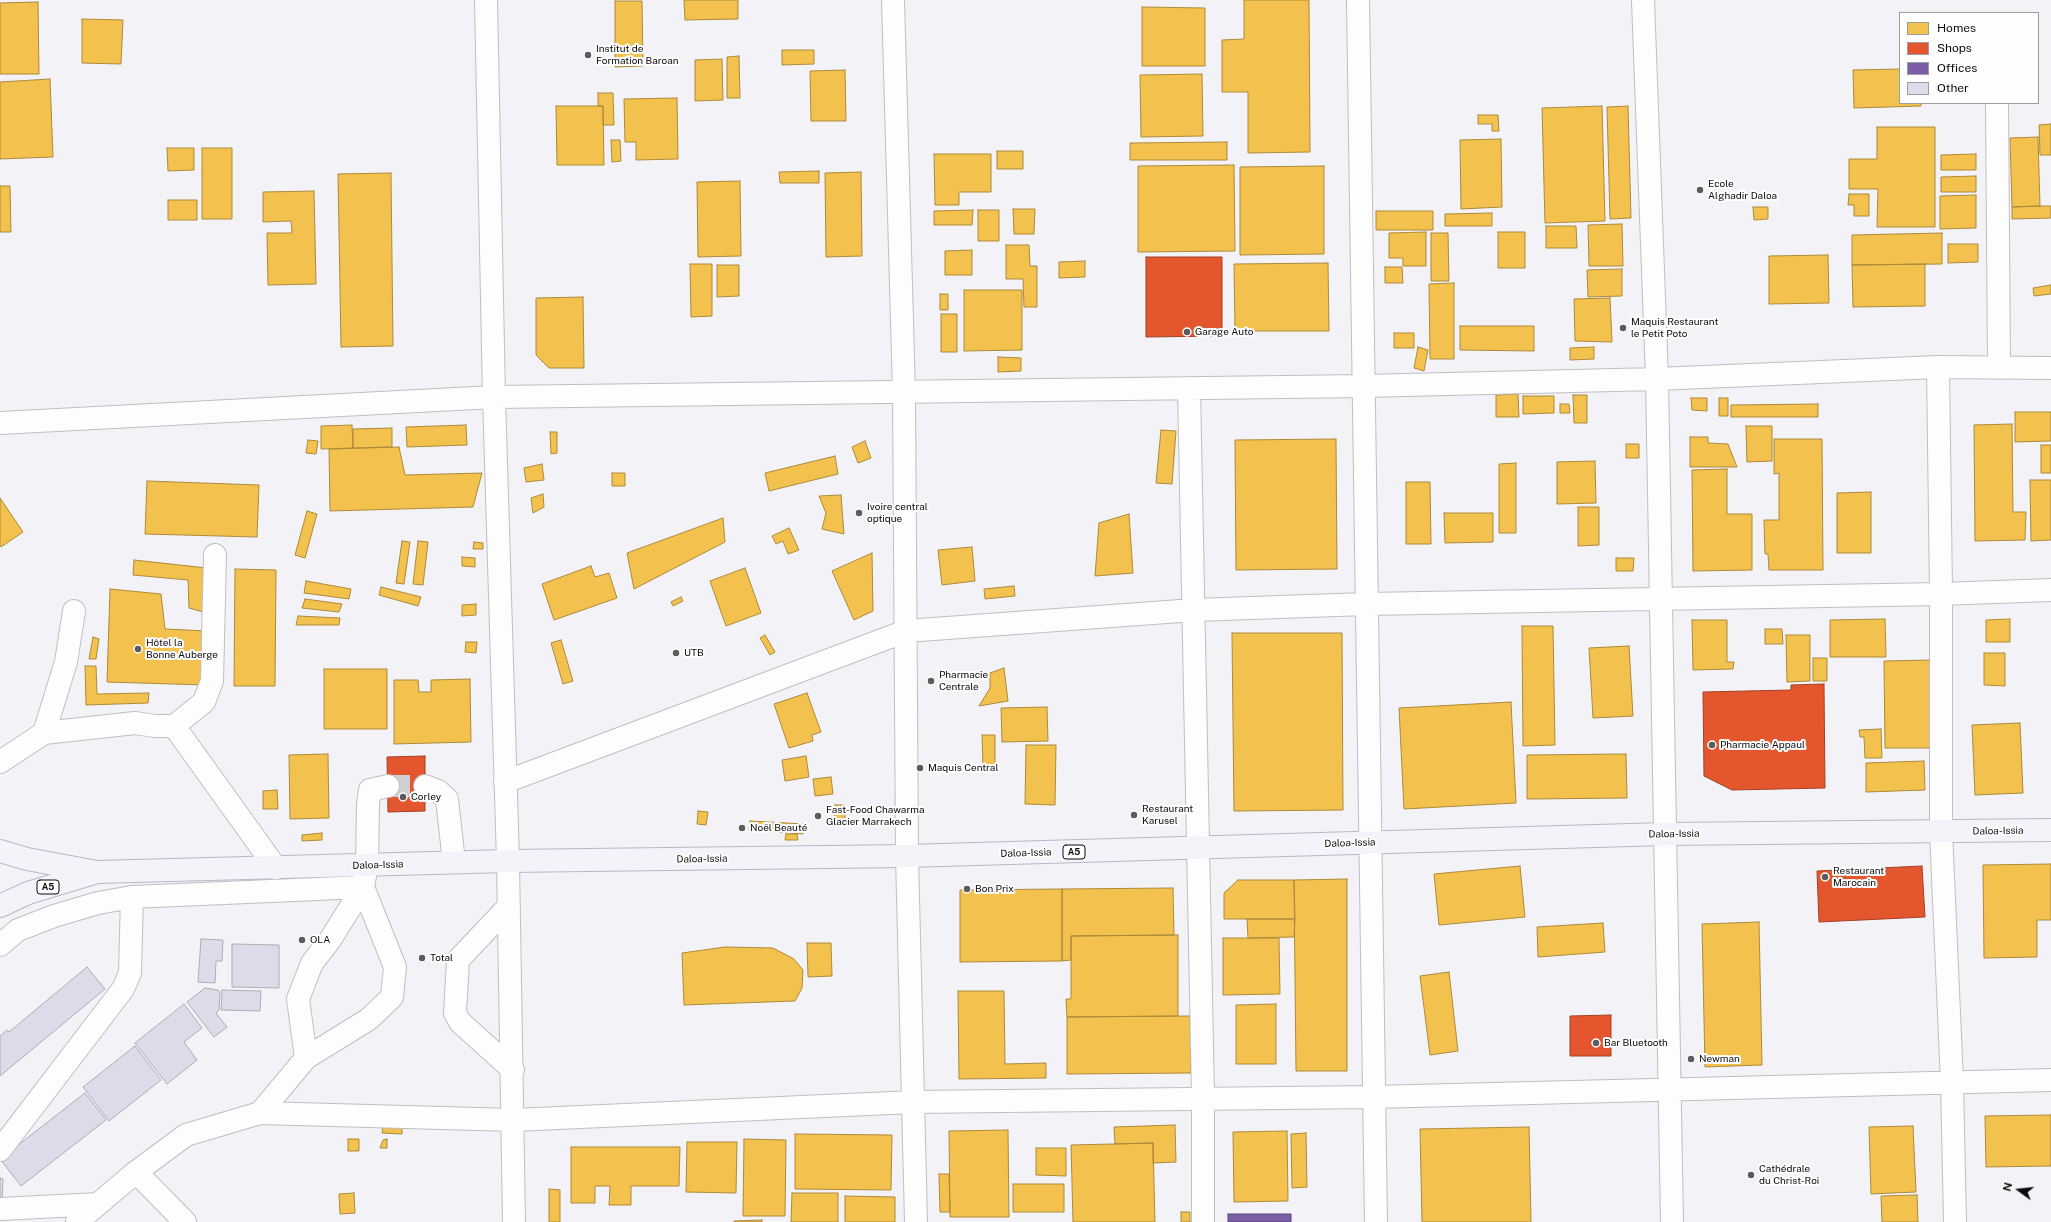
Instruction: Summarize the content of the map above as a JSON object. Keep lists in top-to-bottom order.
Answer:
{
  "streets": {
    "main road": ["Daloa-Issia", "A5"]
  },
  "crossings": [
    ["Daloa-Issia", "A5"]
  ],
  "places": [
    "Institut de Formation Baroan",
    "Ecole Alghadir Daloa",
    "Maquis Restaurant le Petit Poto",
    "Garage Auto",
    "Ivoire central optique",
    "Hôtel la Bonne Auberge",
    "UTB",
    "Pharmacie Centrale",
    "Pharmacie Appaul",
    "Maquis Central",
    "Corley",
    "Restaurant Karusel",
    "Fast-Food Chawarma Glacier Marrakech",
    "Noël Beauté",
    "Restaurant Marocain",
    "Bon Prix",
    "OLA",
    "Total",
    "Bar Bluetooth",
    "Newman",
    "Cathédrale du Christ-Roi"
  ],
  "legend": [
    "Homes",
    "Shops",
    "Offices",
    "Other"
  ],
  "north": "left"
}
